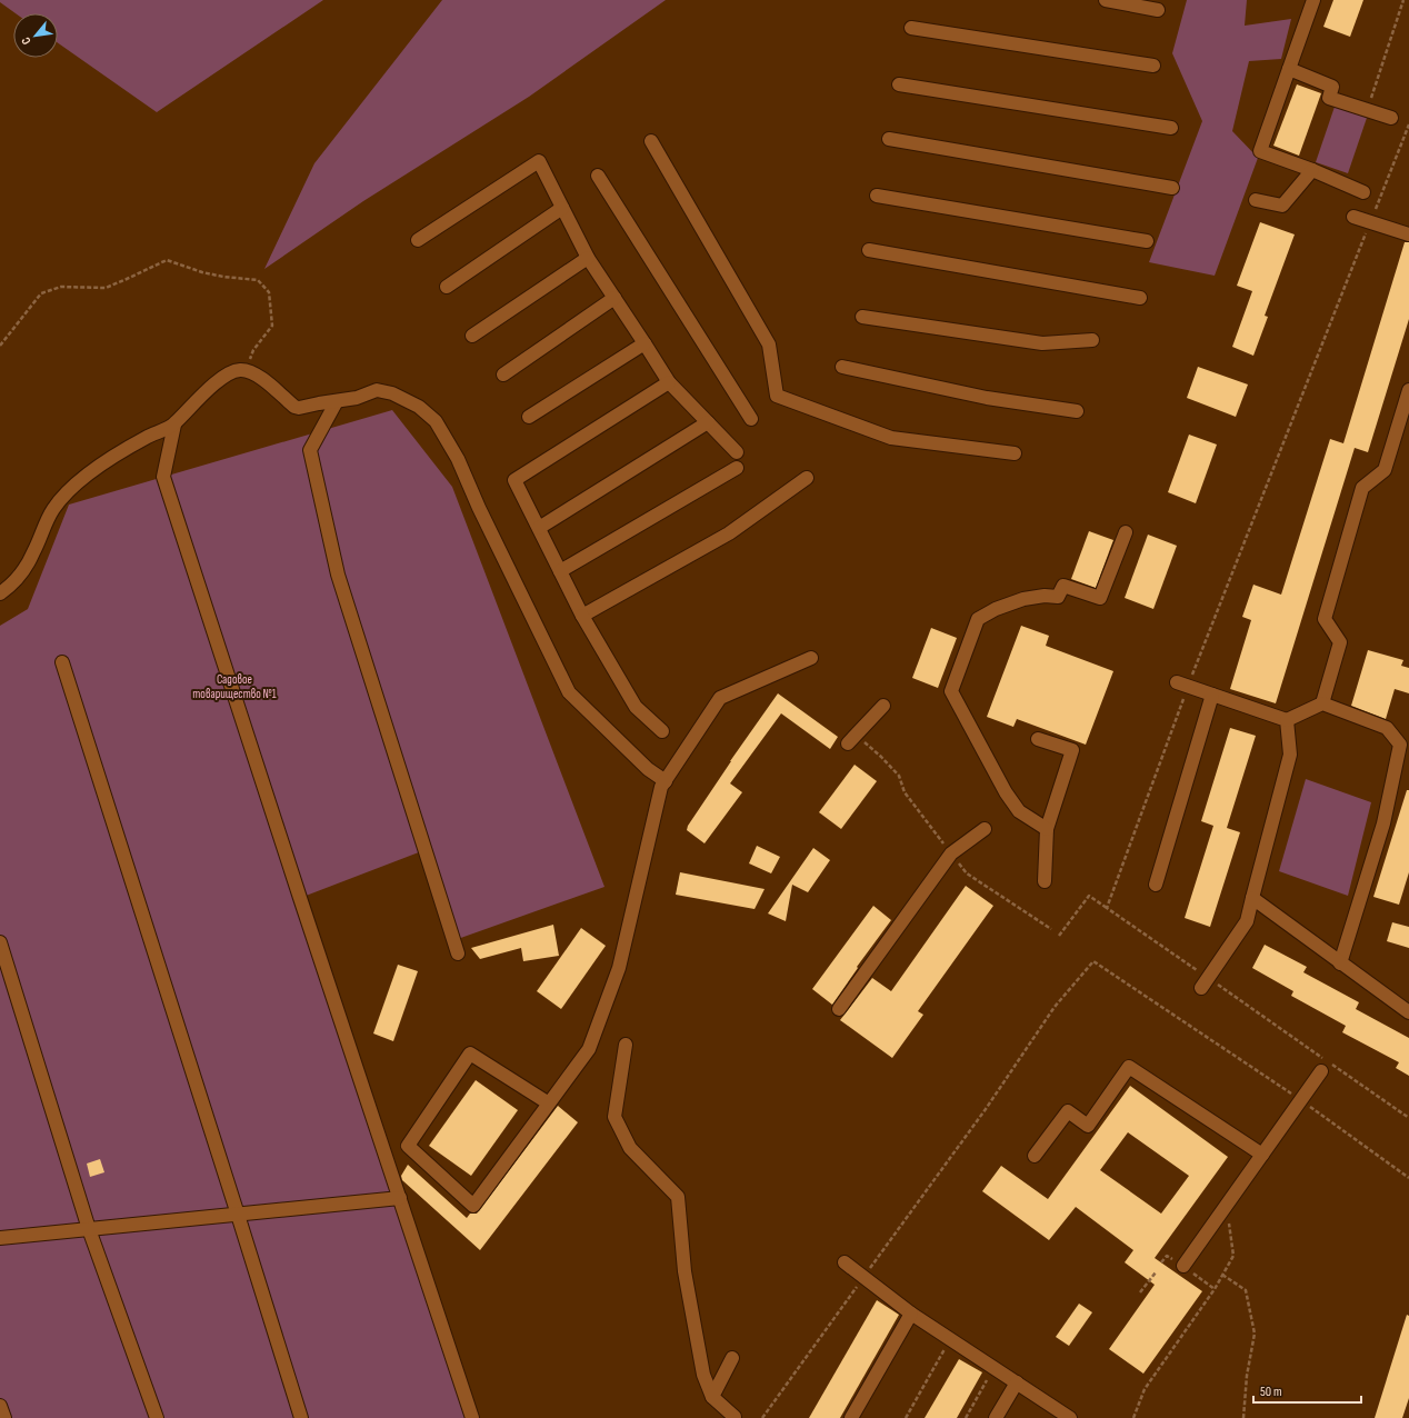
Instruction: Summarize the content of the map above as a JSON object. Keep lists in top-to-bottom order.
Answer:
{
  "parks": ["Садовое товарищество №1"],
  "scale_bar": "50 m",
  "north": "bottom left"
}
